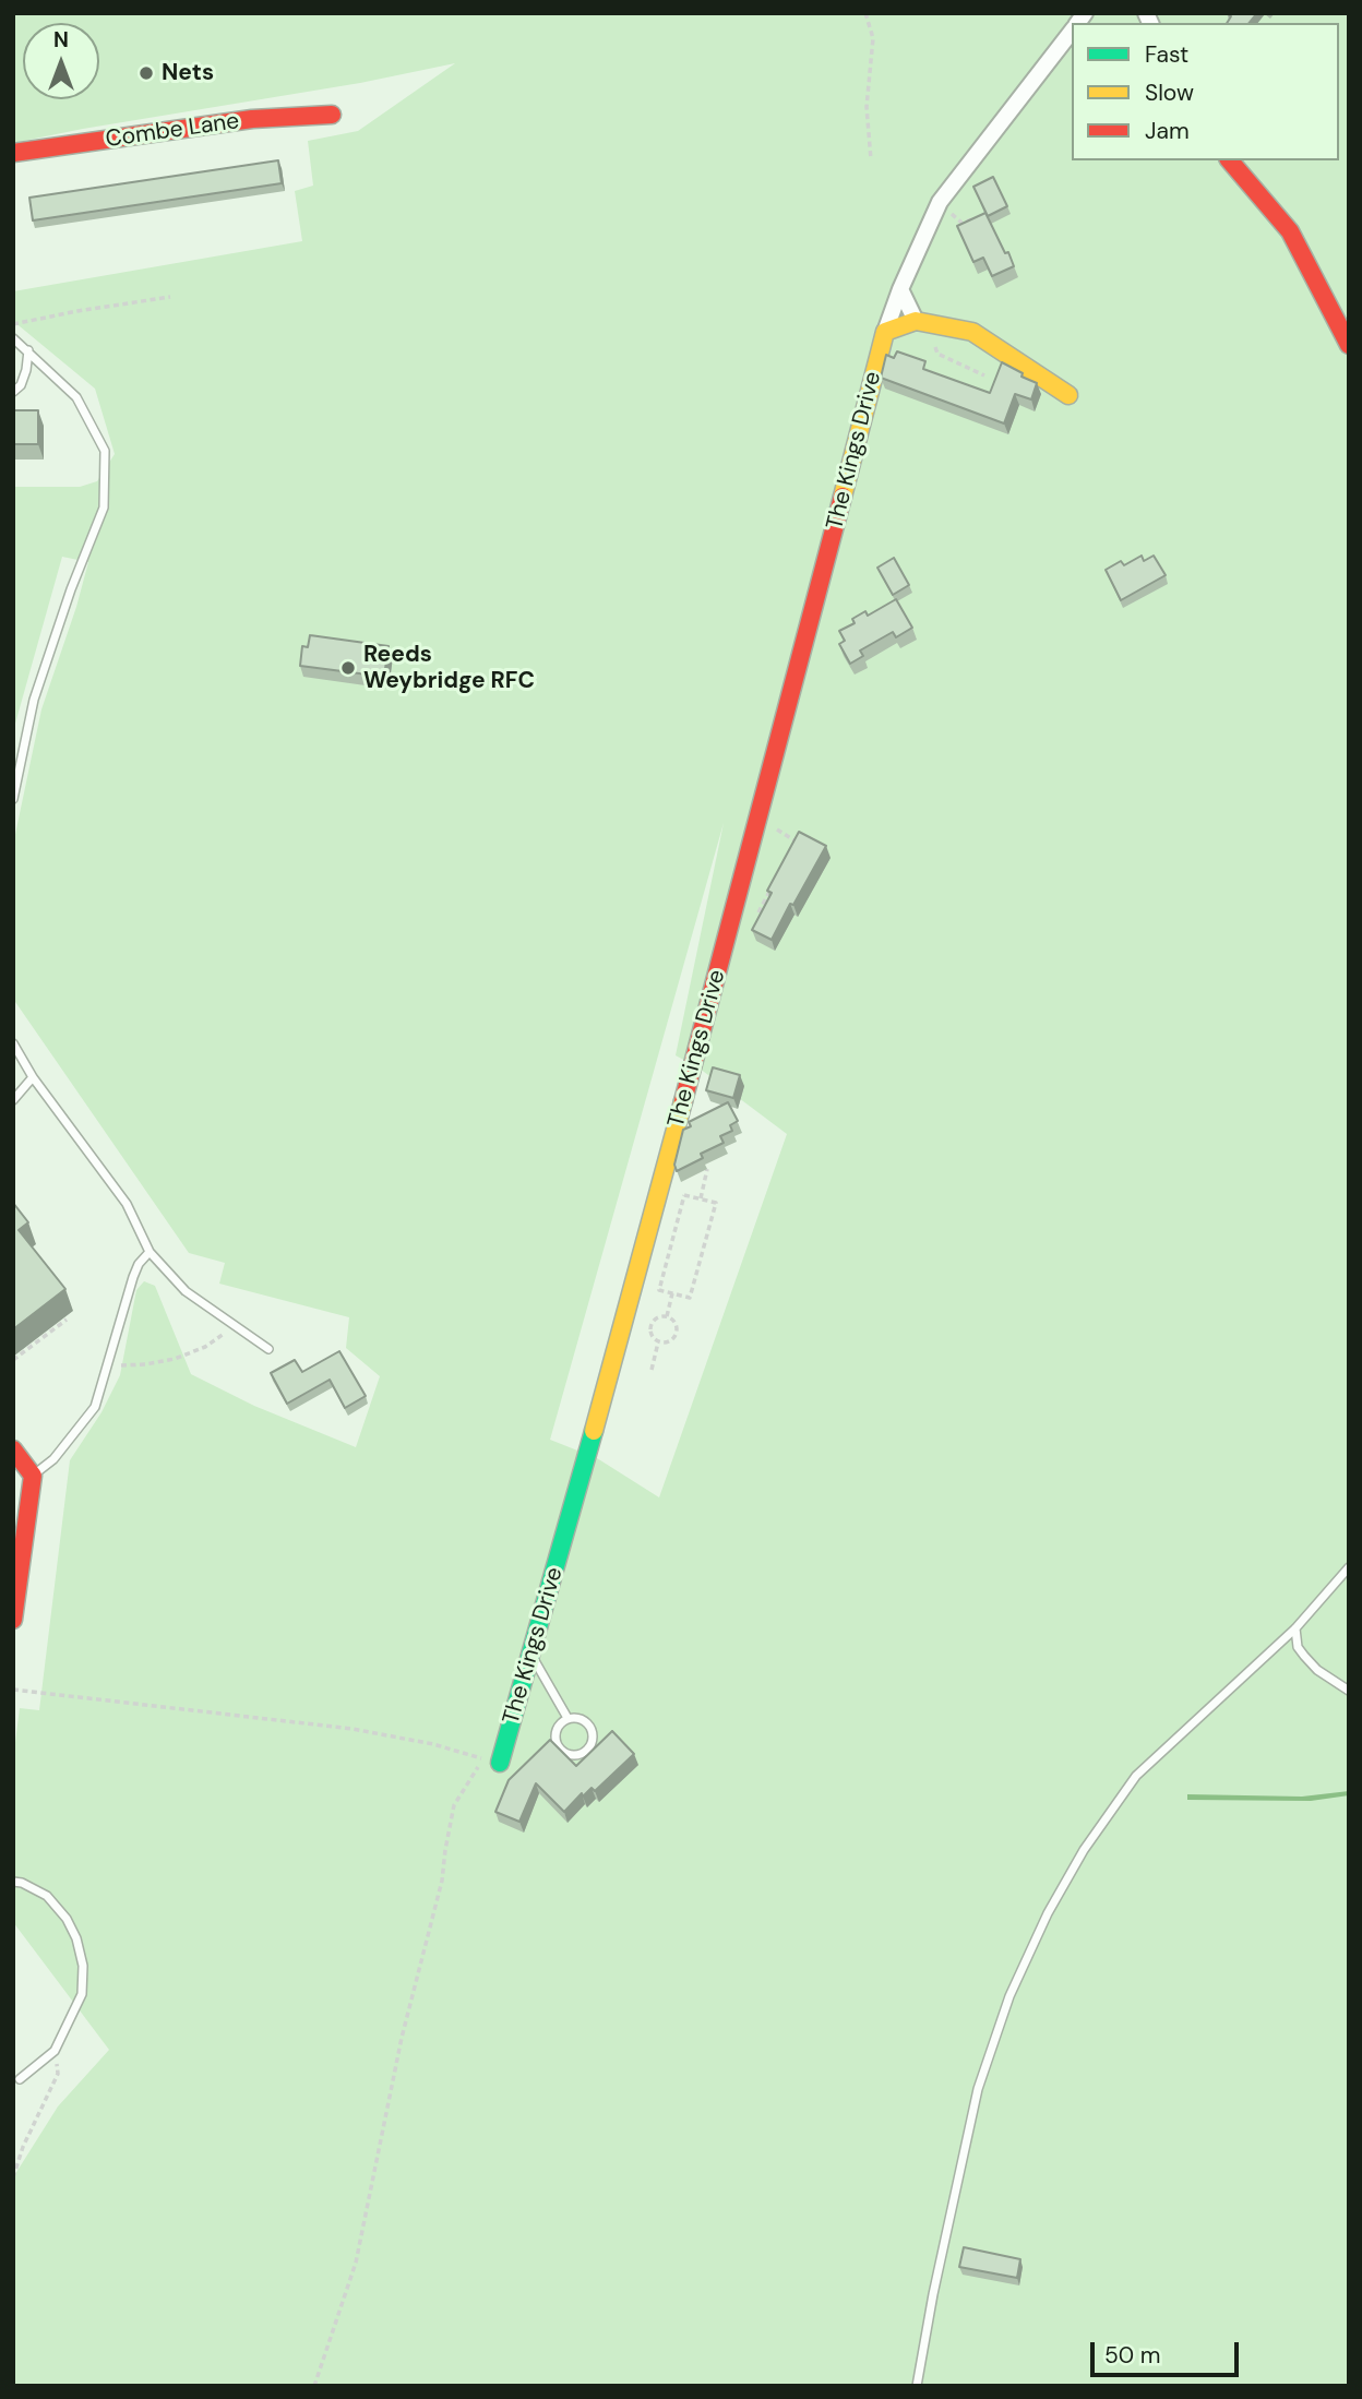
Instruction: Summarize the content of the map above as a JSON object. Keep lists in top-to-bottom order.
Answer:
{
  "streets": {
    "street": ["Combe Lane", "The Kings Drive"]
  },
  "places": ["Nets", "Reeds Weybridge RFC"],
  "legend": ["Fast", "Slow", "Jam"],
  "scale_bar": "50 m",
  "north": "top"
}
